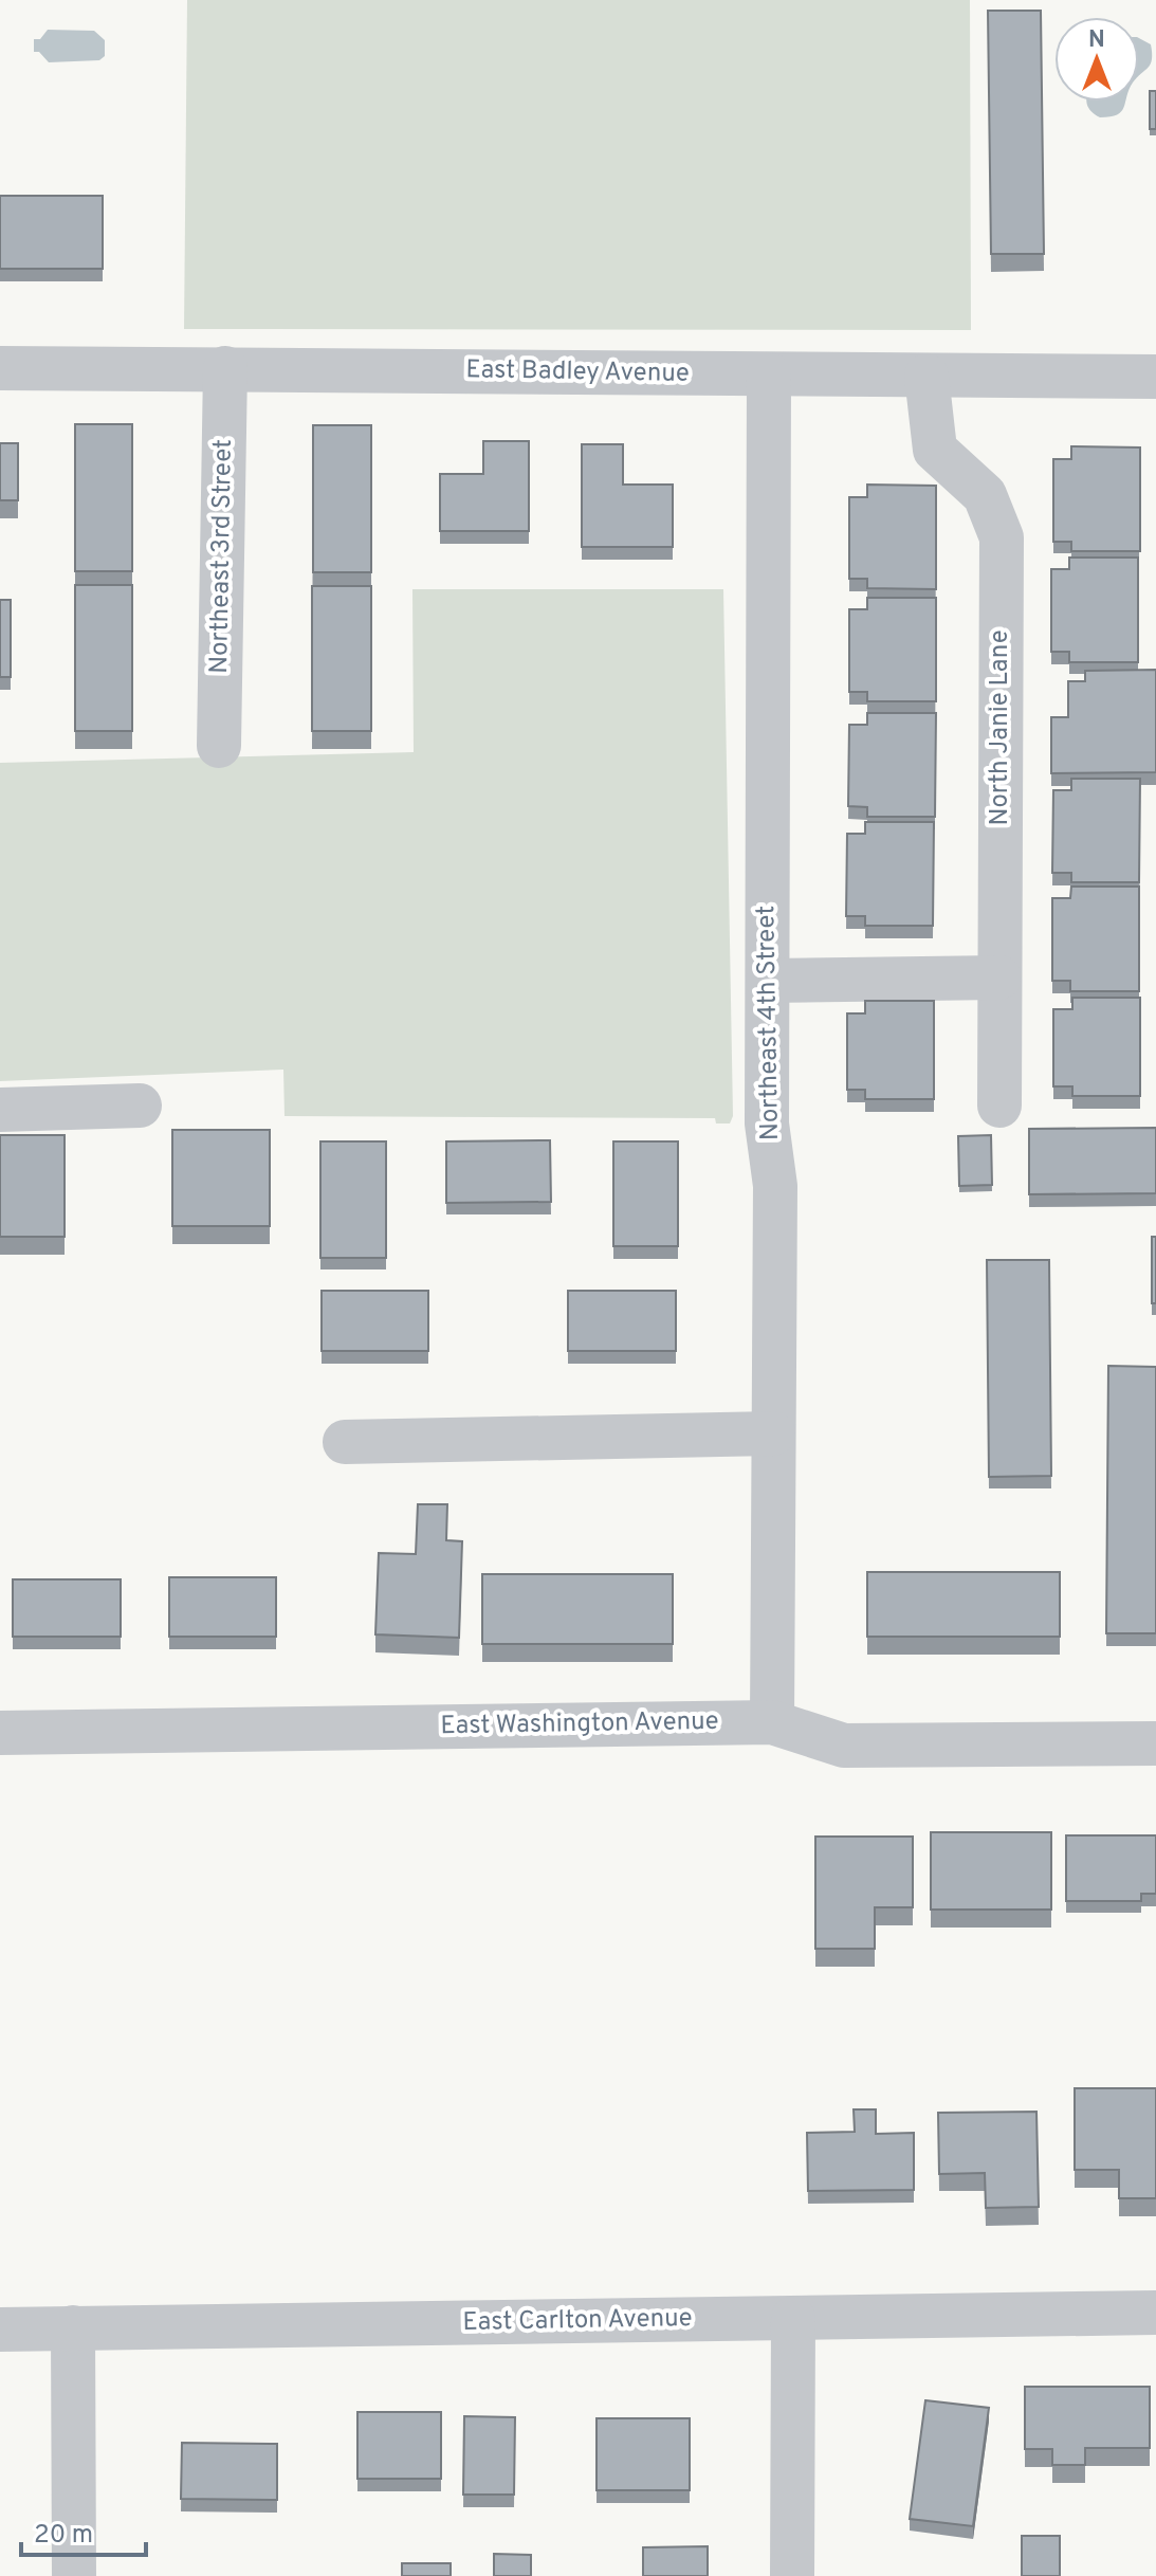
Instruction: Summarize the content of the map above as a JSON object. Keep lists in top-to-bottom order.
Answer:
{
  "streets": {
    "street": [
      "East Badley Avenue",
      "Northeast 3rd Street",
      "North Janie Lane",
      "Northeast 4th Street",
      "East Washington Avenue",
      "East Carlton Avenue"
    ]
  },
  "crossings": [
    ["East Badley Avenue", "Northeast 3rd Street"],
    ["East Badley Avenue", "North Janie Lane"],
    ["East Badley Avenue", "Northeast 4th Street"],
    ["Northeast 4th Street", "East Washington Avenue"]
  ],
  "scale_bar": "20 m",
  "north": "top"
}
